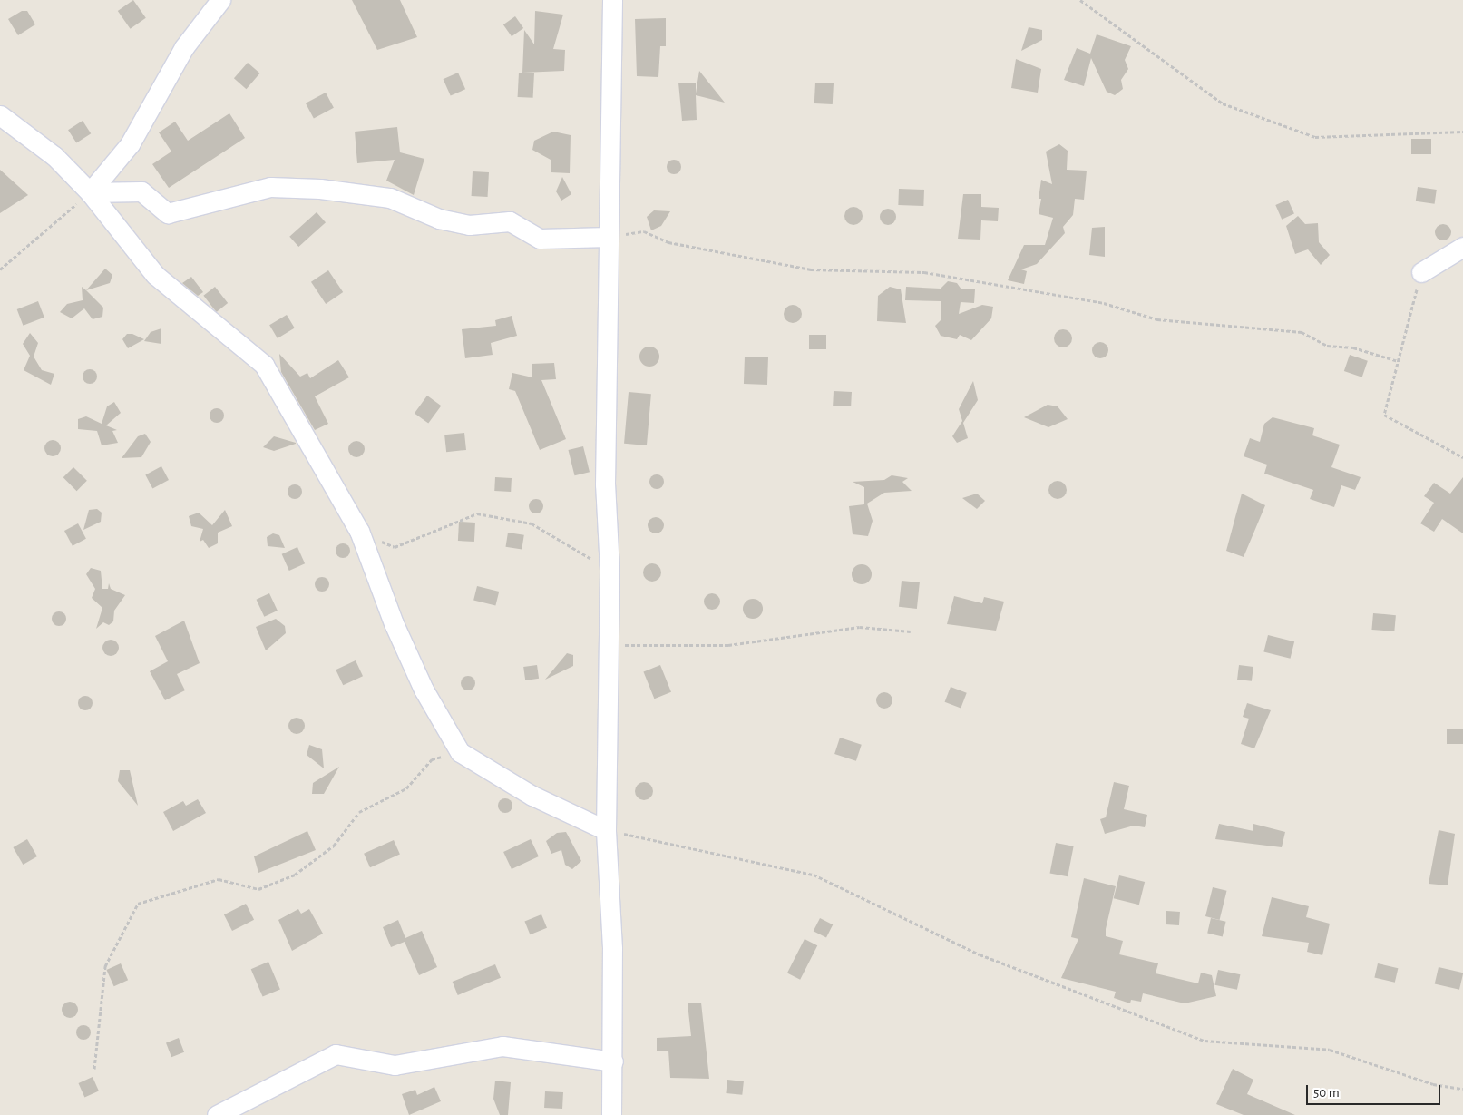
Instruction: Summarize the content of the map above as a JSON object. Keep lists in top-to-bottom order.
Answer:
{
  "scale_bar": "50 m"
}
